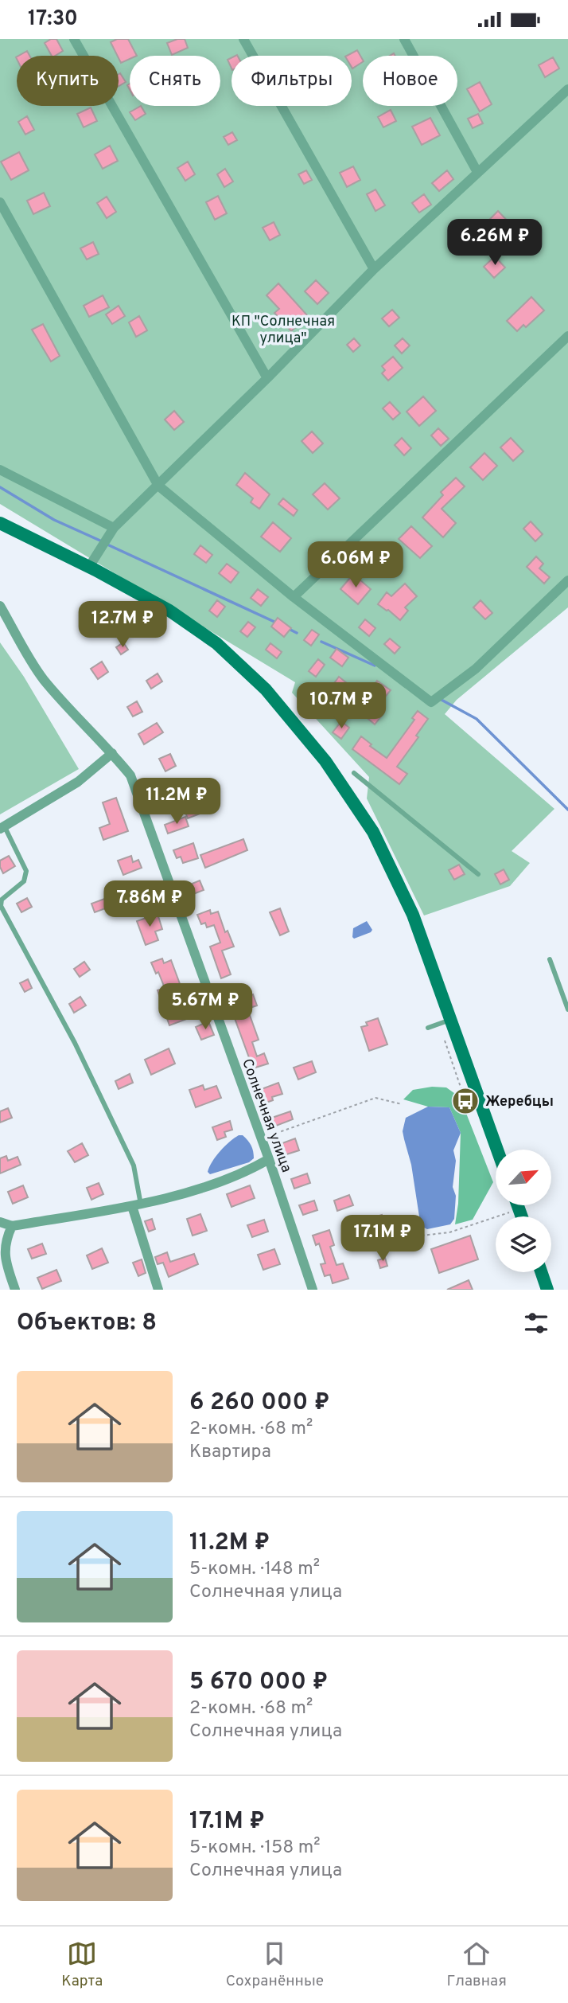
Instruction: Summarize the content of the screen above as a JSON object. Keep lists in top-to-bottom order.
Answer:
{
  "streets": {
    "street": ["Солнечная улица"]
  },
  "parks": ["КП \"Солнечная улица\""],
  "places": {
    "bus stop": ["Жеребцы"]
  },
  "north": "top right",
  "page": {
    "status": "17:30",
    "chip": [
      "Купить",
      "Снять",
      "Фильтры",
      "Новое"
    ],
    "price": [
      "6.26M ₽",
      "6.06M ₽",
      "12.7M ₽",
      "10.7M ₽",
      "11.2M ₽",
      "7.86M ₽",
      "5.67M ₽",
      "17.1M ₽"
    ],
    "heading": "Объектов: 8",
    "list": [
      {
        "name": "6 260 000 ₽",
        "note": "2-комн. · 68 m² · Квартира"
      },
      {
        "name": "11.2M ₽",
        "note": "5-комн. · 148 m² · Солнечная улица"
      },
      {
        "name": "5 670 000 ₽",
        "note": "2-комн. · 68 m² · Солнечная улица"
      },
      {
        "name": "17.1M ₽",
        "note": "5-комн. · 158 m² · Солнечная улица"
      }
    ],
    "tabs": ["Карта", "Сохранённые", "Главная"]
  }
}
